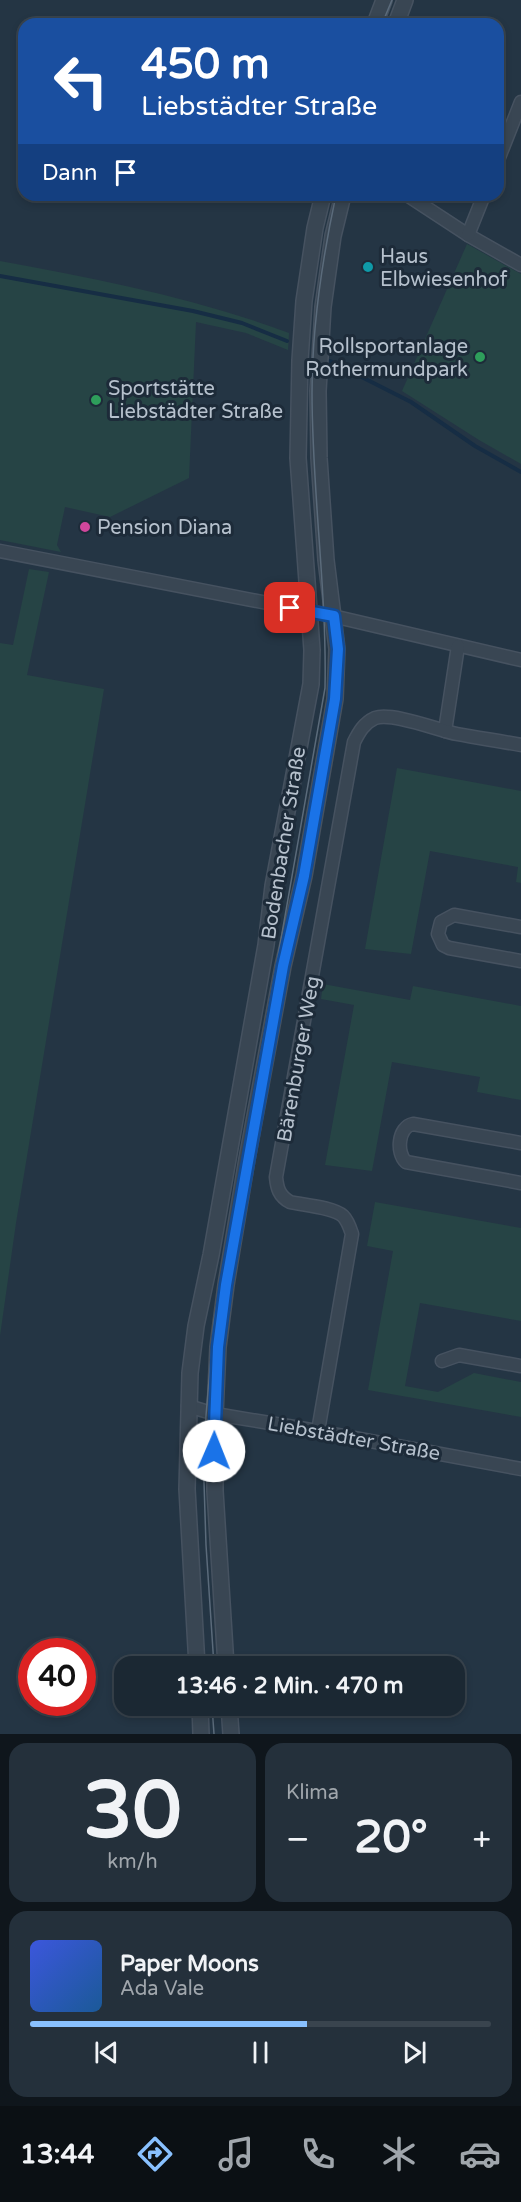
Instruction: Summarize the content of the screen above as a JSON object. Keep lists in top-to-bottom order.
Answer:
{
  "streets": {
    "street": ["Bodenbacher Straße", "Bärenburger Weg", "Liebstädter Straße"]
  },
  "crossings": [
    ["Bodenbacher Straße", "Liebstädter Straße"],
    ["Bärenburger Weg", "Liebstädter Straße"]
  ],
  "places": [
    "Haus Elbwiesenhof",
    "Rollsportanlage Rothermundpark",
    "Sportstätte Liebstädter Straße",
    "Pension Diana"
  ],
  "page": {
    "turn": ["450 m", "Liebstädter Straße"],
    "then": "Dann",
    "limit": "40",
    "trip": "13:46 · 2 Min. · 470 m",
    "tile": [
      ["30", "km/h"],
      "Klima"
    ],
    "heat": ["−", "20°", "+"],
    "song": ["Paper Moons", "Ada Vale"],
    "tabs": "13:44"
  }
}
